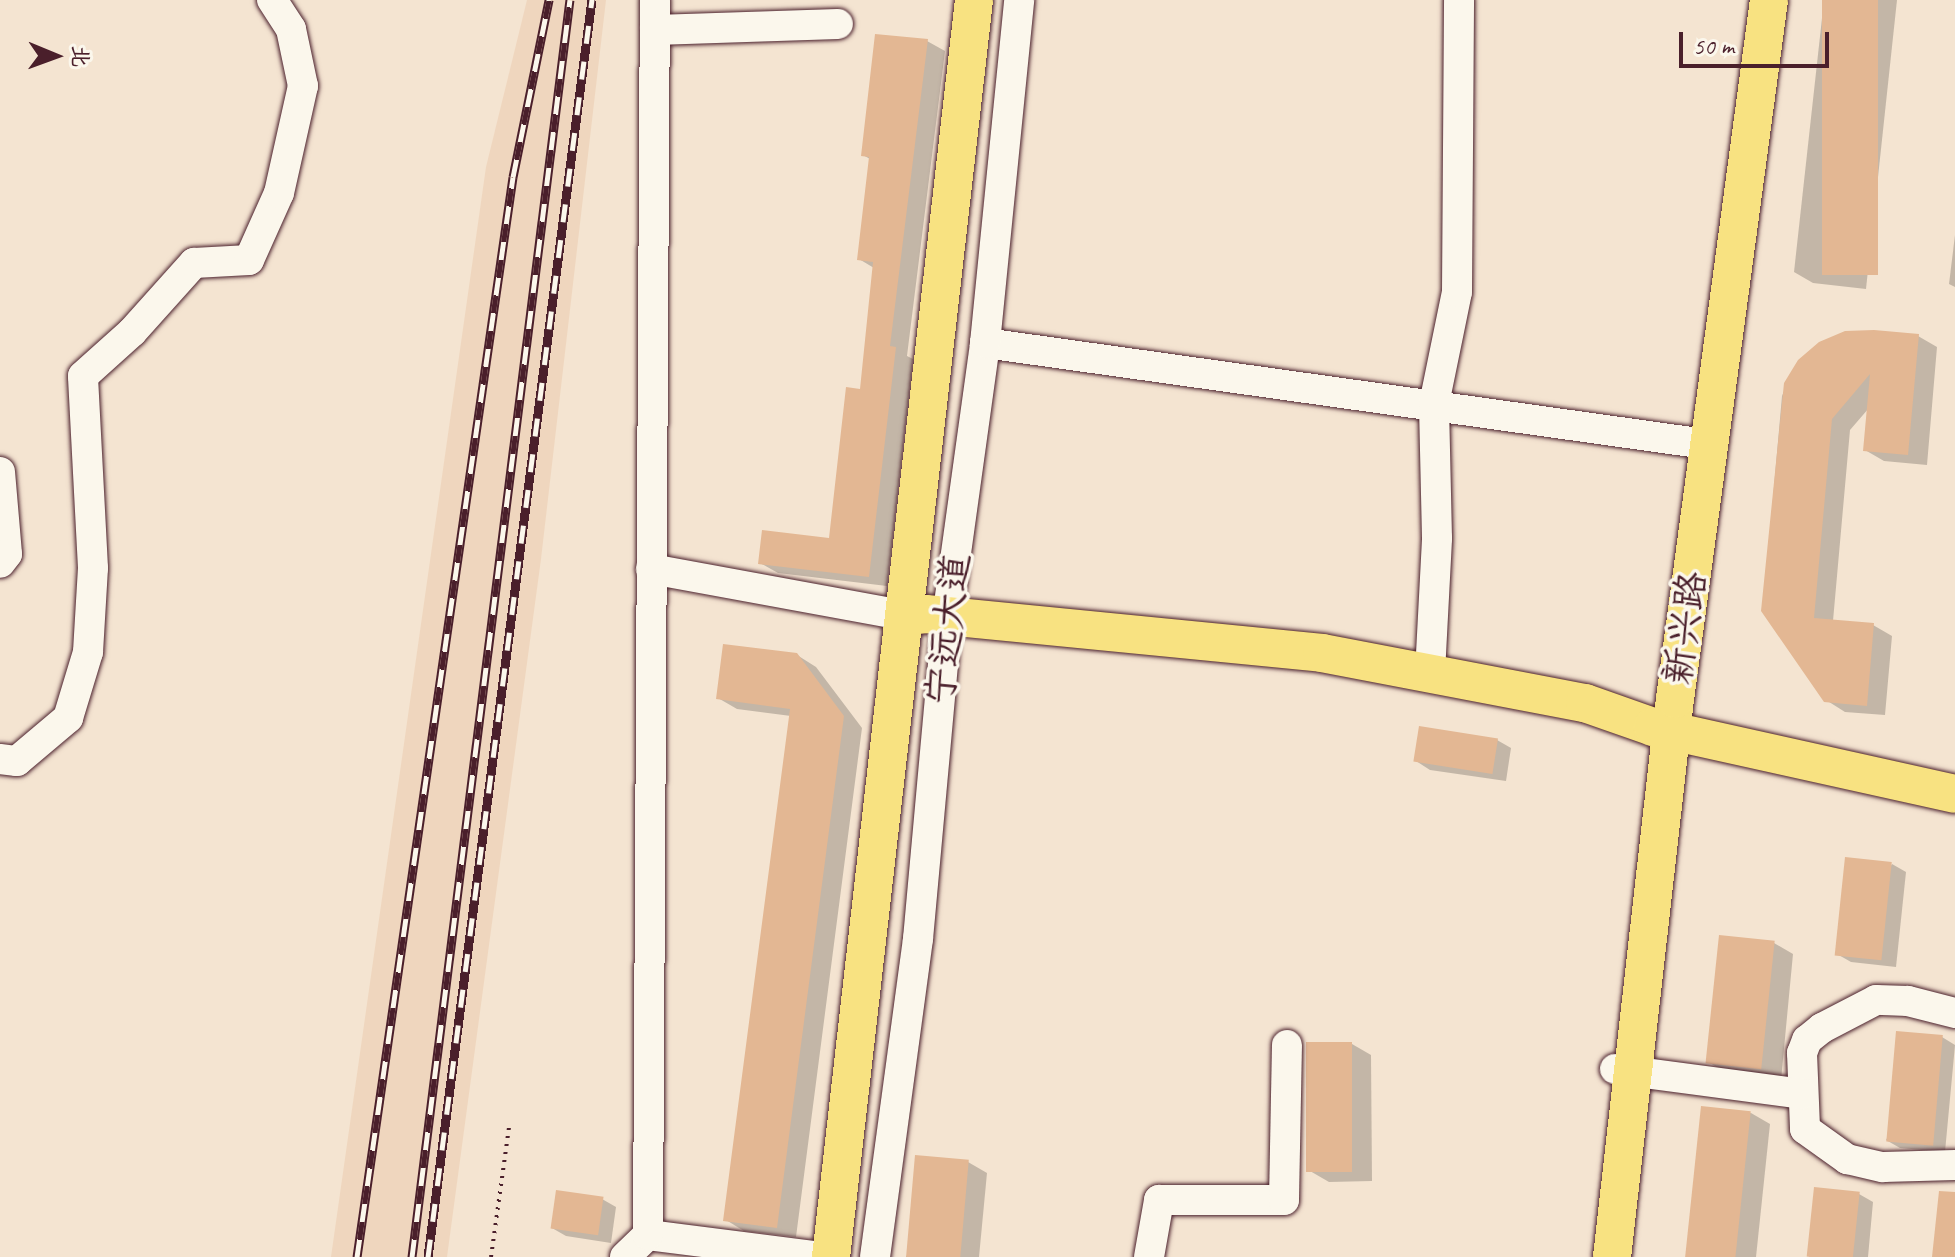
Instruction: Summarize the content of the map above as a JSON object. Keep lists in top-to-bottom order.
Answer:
{
  "streets": {
    "main road": ["新兴路", "宁远大道"]
  },
  "scale_bar": "50 m",
  "north": "right"
}
